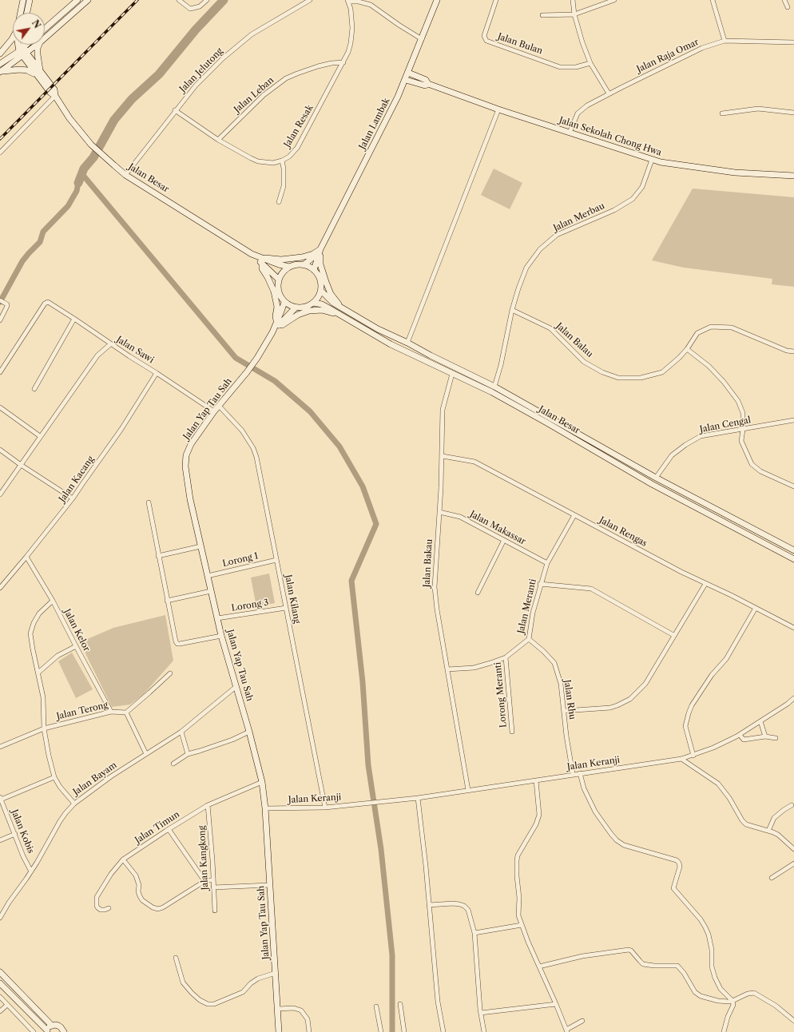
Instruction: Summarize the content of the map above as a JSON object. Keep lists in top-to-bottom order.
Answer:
{
  "streets": {
    "main road": [
      "Jalan Lambak",
      "Jalan Sekolah Chong Hwa",
      "Jalan Besar",
      "Jalan Yap Tau Sah"
    ],
    "street": [
      "Jalan Bulan",
      "Jalan Raja Omar",
      "Jalan Jelutong",
      "Jalan Leban",
      "Jalan Resak",
      "Jalan Merbau",
      "Jalan Balau",
      "Jalan Sawi",
      "Jalan Cengal",
      "Jalan Kacang",
      "Jalan Makassar",
      "Jalan Rengas",
      "Lorong 1",
      "Jalan Bakau",
      "Jalan Kilang",
      "Lorong 3",
      "Jalan Meranti",
      "Jalan Kelor",
      "Lorong Meranti",
      "Jalan Rhu",
      "Jalan Terong",
      "Jalan Keranji",
      "Jalan Bayam",
      "Jalan Timun",
      "Jalan Kobis",
      "Jalan Kangkong"
    ]
  },
  "crossings": [
    ["Jalan Raja Omar", "Jalan Sekolah Chong Hwa"],
    ["Jalan Jelutong", "Jalan Besar"],
    ["Jalan Leban", "Jalan Resak"],
    ["Jalan Lambak", "Jalan Sekolah Chong Hwa"],
    ["Jalan Sekolah Chong Hwa", "Jalan Merbau"],
    ["Jalan Besar", "Jalan Merbau"],
    ["Jalan Besar", "Jalan Yap Tau Sah"],
    ["Jalan Besar", "Jalan Cengal"],
    ["Jalan Besar", "Jalan Bakau"],
    ["Jalan Merbau", "Jalan Balau"],
    ["Jalan Sawi", "Jalan Yap Tau Sah"],
    ["Jalan Sawi", "Jalan Kacang"],
    ["Jalan Yap Tau Sah", "Lorong 1"],
    ["Jalan Yap Tau Sah", "Jalan Kilang"],
    ["Jalan Yap Tau Sah", "Lorong 3"],
    ["Jalan Yap Tau Sah", "Jalan Keranji"],
    ["Jalan Yap Tau Sah", "Jalan Bayam"],
    ["Jalan Yap Tau Sah", "Jalan Timun"],
    ["Jalan Kacang", "Jalan Kelor"],
    ["Jalan Makassar", "Jalan Bakau"],
    ["Jalan Makassar", "Jalan Meranti"],
    ["Jalan Rengas", "Jalan Bakau"],
    ["Jalan Rengas", "Jalan Meranti"],
    ["Lorong 1", "Jalan Kilang"],
    ["Jalan Bakau", "Jalan Meranti"],
    ["Jalan Bakau", "Jalan Keranji"],
    ["Jalan Kilang", "Lorong 3"],
    ["Jalan Kilang", "Jalan Keranji"],
    ["Jalan Meranti", "Lorong Meranti"],
    ["Jalan Meranti", "Jalan Rhu"],
    ["Jalan Kelor", "Jalan Terong"],
    ["Jalan Rhu", "Jalan Keranji"],
    ["Jalan Bayam", "Jalan Kobis"],
    ["Jalan Timun", "Jalan Kangkong"]
  ],
  "north": "top right"
}
